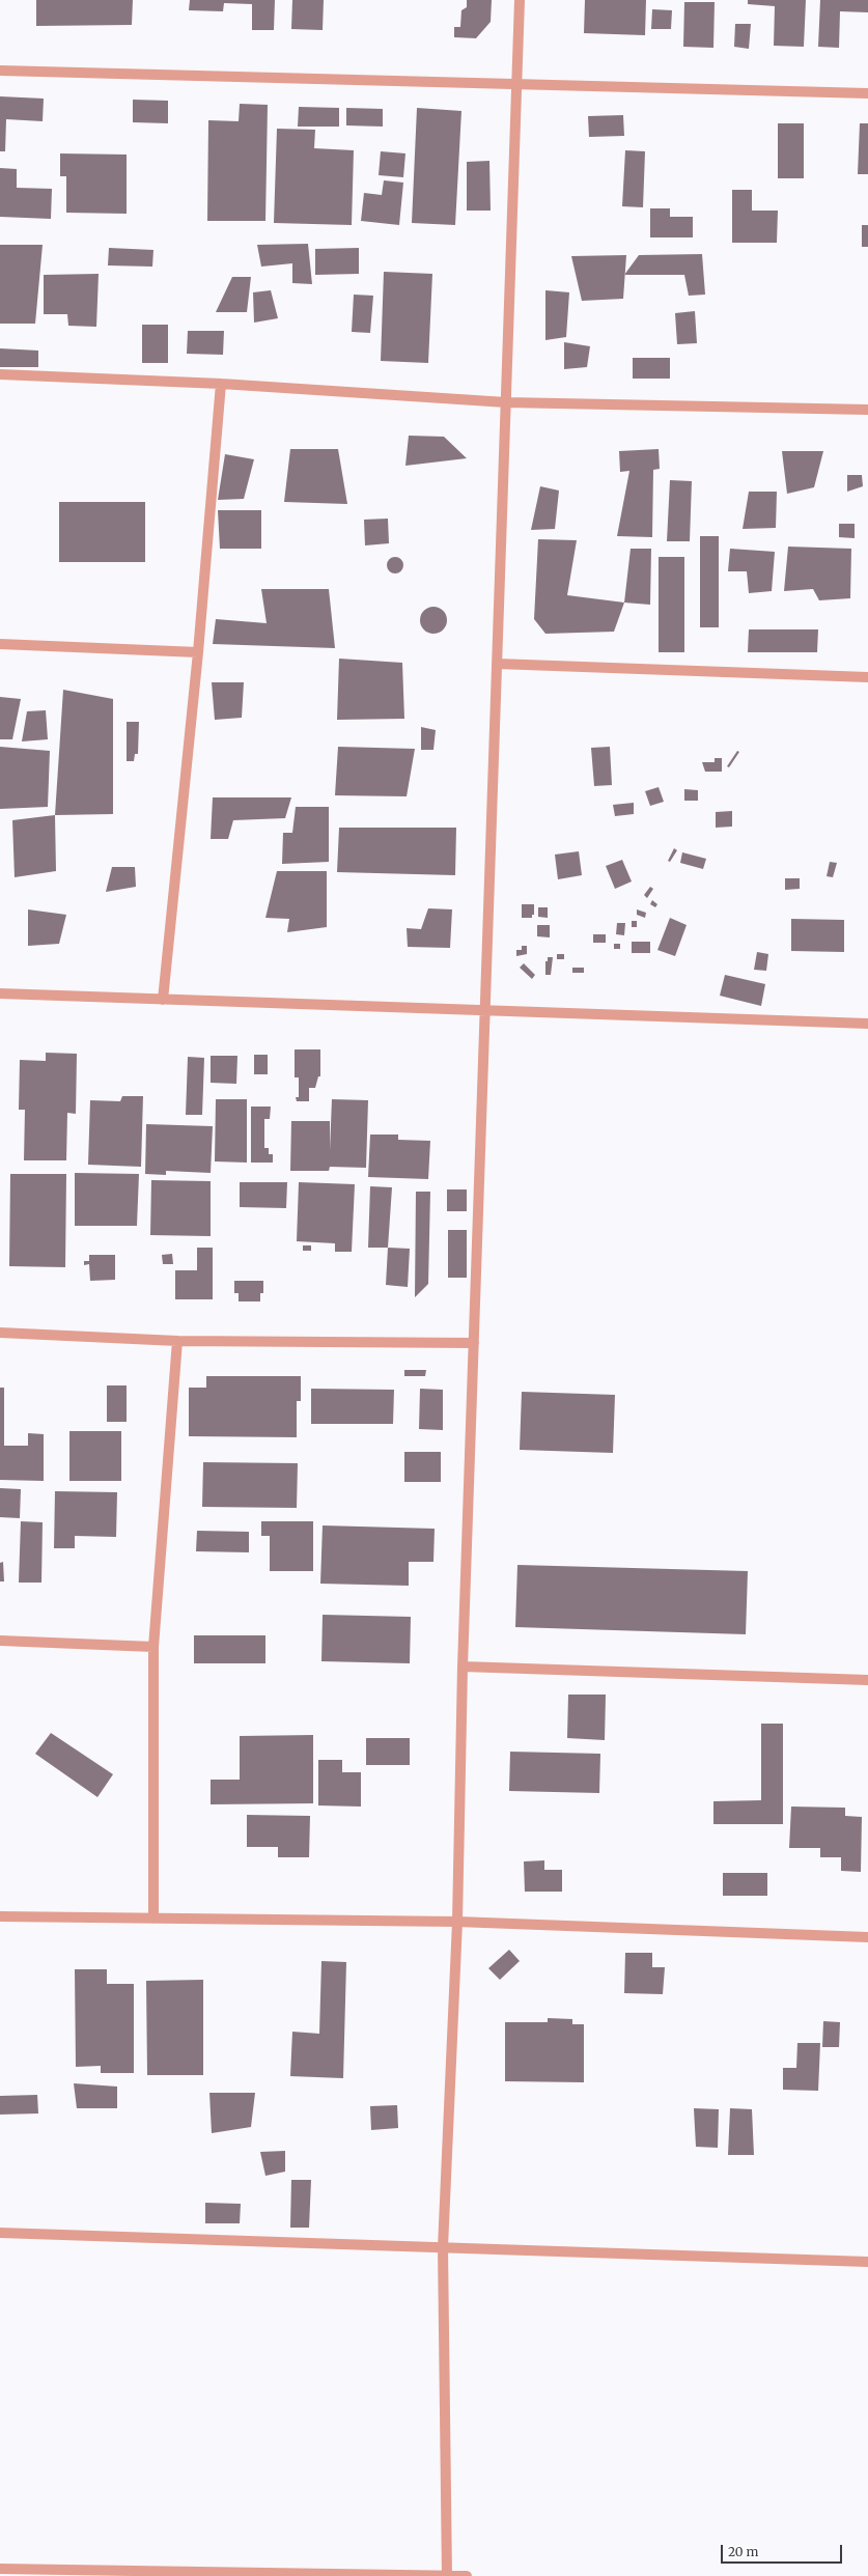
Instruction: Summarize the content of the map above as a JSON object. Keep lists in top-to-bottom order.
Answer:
{
  "scale_bar": "20 m"
}
